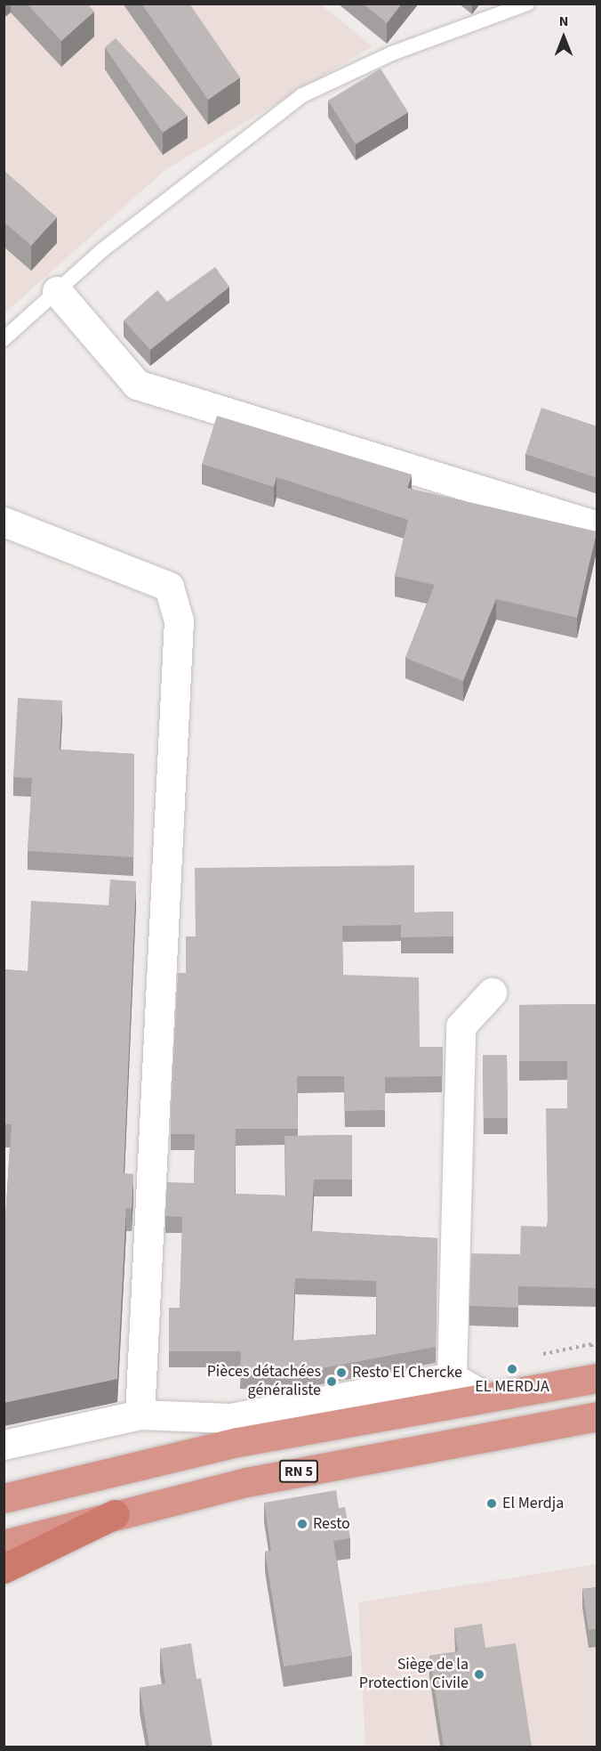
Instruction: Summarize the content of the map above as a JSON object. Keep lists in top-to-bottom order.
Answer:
{
  "streets": {
    "highway": ["RN 5"]
  },
  "places": [
    "EL MERDJA",
    "Resto El Chercke",
    "Pièces détachées généraliste",
    "El Merdja",
    "Resto",
    "Siège de la Protection Civile"
  ],
  "north": "top"
}
